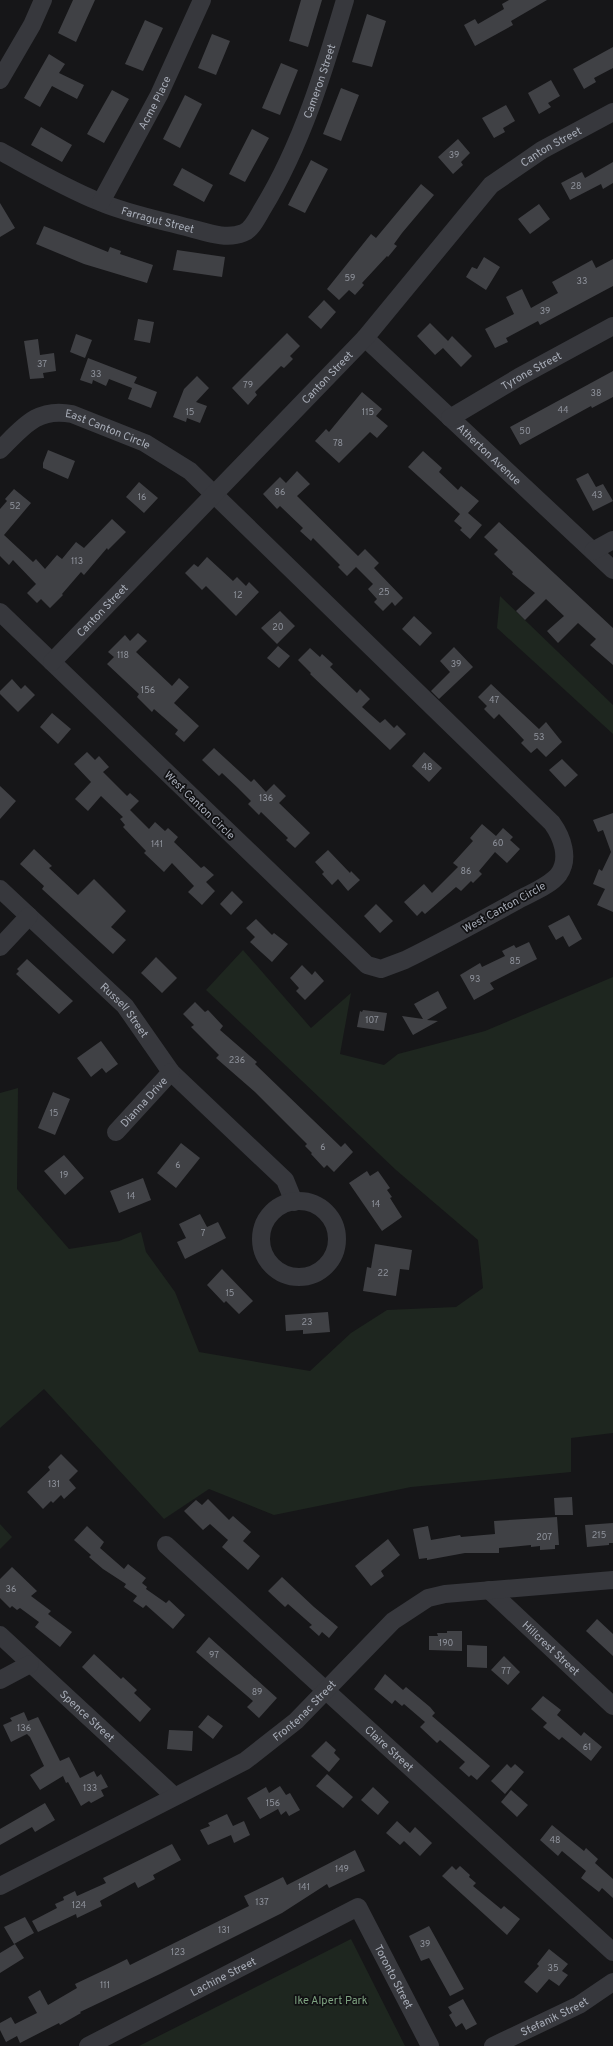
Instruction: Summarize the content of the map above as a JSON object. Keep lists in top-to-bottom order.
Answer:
{
  "streets": {
    "street": [
      "Cameron Street",
      "Acme Place",
      "Canton Street",
      "Farragut Street",
      "Tyrone Street",
      "East Canton Circle",
      "Atherton Avenue",
      "West Canton Circle",
      "Russell Street",
      "Dianna Drive",
      "Hillcrest Street",
      "Frontenac Street",
      "Spence Street",
      "Claire Street",
      "Lachine Street",
      "Toronto Street",
      "Stefanik Street"
    ]
  },
  "crossings": [
    ["Cameron Street", "Farragut Street"],
    ["Acme Place", "Farragut Street"],
    ["Canton Street", "East Canton Circle"],
    ["Canton Street", "Atherton Avenue"],
    ["Canton Street", "West Canton Circle"],
    ["Tyrone Street", "Atherton Avenue"],
    ["East Canton Circle", "West Canton Circle"],
    ["Russell Street", "Dianna Drive"],
    ["Hillcrest Street", "Frontenac Street"],
    ["Frontenac Street", "Spence Street"],
    ["Frontenac Street", "Claire Street"],
    ["Lachine Street", "Toronto Street"]
  ],
  "parks": ["Ike Alpert Park"],
  "house_numbers": [
    "39",
    "28",
    "59",
    "33",
    "39",
    "37",
    "33",
    "79",
    "38",
    "44",
    "15",
    "115",
    "50",
    "78",
    "86",
    "43",
    "16",
    "52",
    "113",
    "25",
    "12",
    "20",
    "118",
    "39",
    "156",
    "47",
    "53",
    "48",
    "136",
    "60",
    "141",
    "86",
    "85",
    "93",
    "107",
    "236",
    "15",
    "6",
    "6",
    "19",
    "14",
    "14",
    "7",
    "22",
    "15",
    "23",
    "131",
    "215",
    "207",
    "36",
    "190",
    "97",
    "77",
    "89",
    "136",
    "61",
    "133",
    "156",
    "48",
    "149",
    "141",
    "137",
    "124",
    "131",
    "39",
    "123",
    "35",
    "111"
  ]
}
